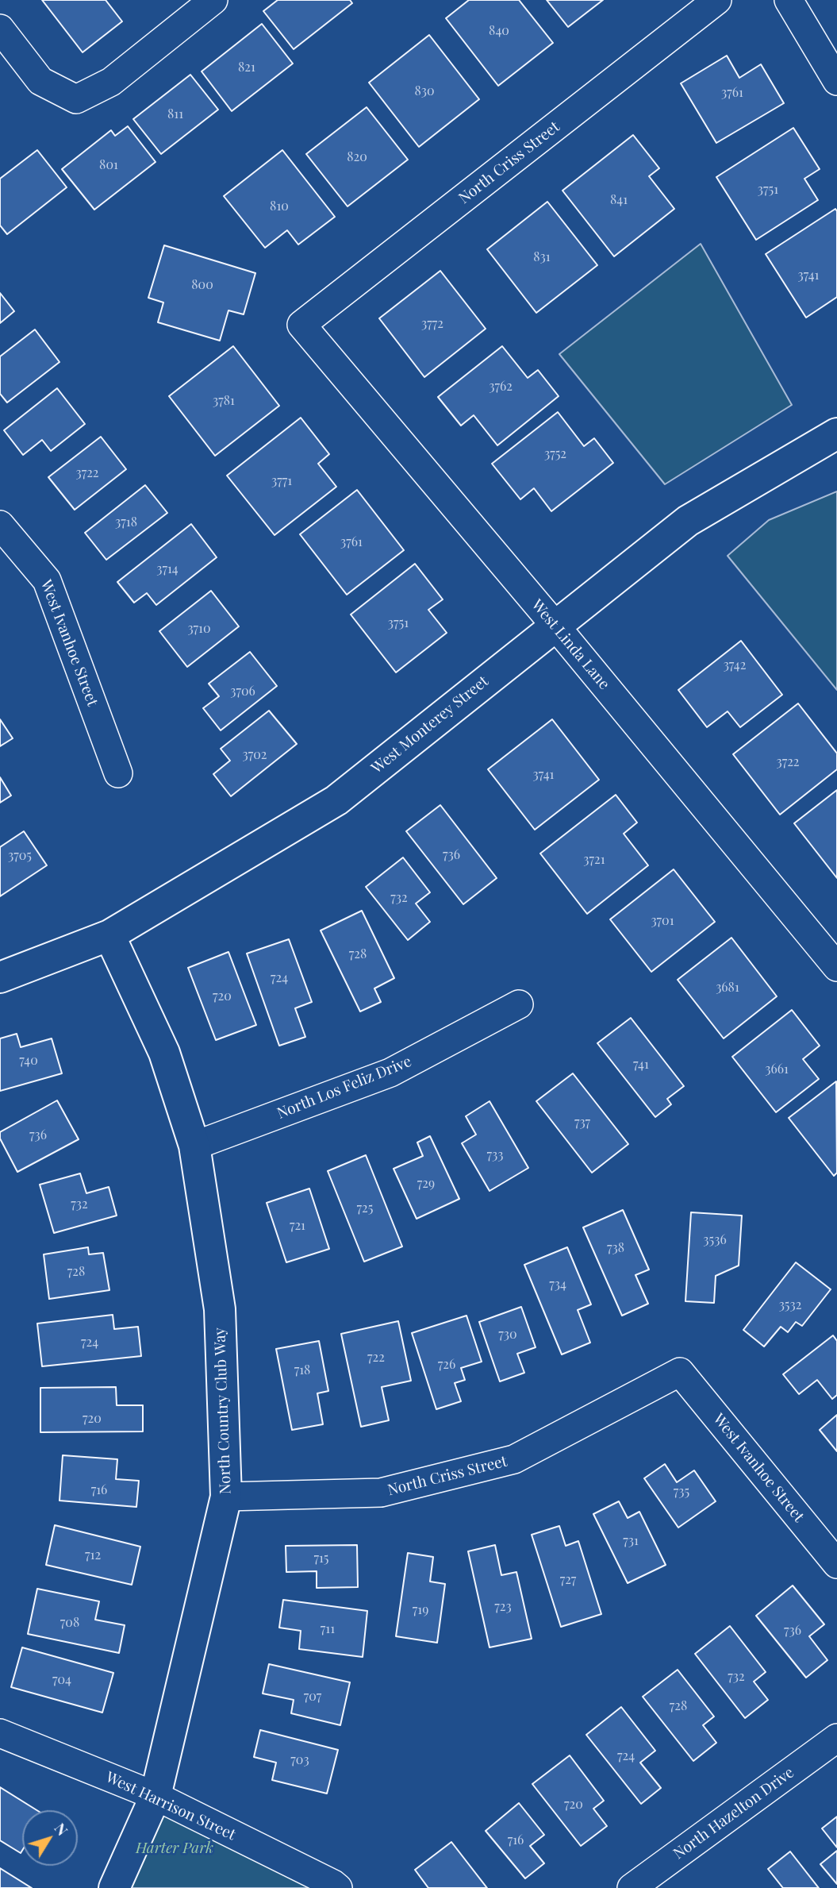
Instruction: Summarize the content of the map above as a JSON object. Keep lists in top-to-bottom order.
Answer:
{
  "streets": {
    "street": [
      "North Criss Street",
      "West Ivanhoe Street",
      "West Linda Lane",
      "West Monterey Street",
      "North Los Feliz Drive",
      "North Country Club Way",
      "West Harrison Street",
      "North Hazelton Drive"
    ]
  },
  "crossings": [
    ["North Criss Street", "West Ivanhoe Street"],
    ["North Criss Street", "West Linda Lane"],
    ["North Criss Street", "North Country Club Way"],
    ["West Linda Lane", "West Monterey Street"],
    ["West Monterey Street", "North Country Club Way"],
    ["North Los Feliz Drive", "North Country Club Way"],
    ["North Country Club Way", "West Harrison Street"]
  ],
  "parks": ["Harter Park"],
  "house_numbers": [
    "840",
    "821",
    "830",
    "3761",
    "811",
    "820",
    "801",
    "3751",
    "841",
    "810",
    "831",
    "3741",
    "800",
    "3772",
    "3762",
    "3781",
    "3752",
    "3722",
    "3771",
    "3718",
    "3761",
    "3714",
    "3751",
    "3710",
    "3742",
    "3706",
    "3702",
    "3722",
    "3741",
    "736",
    "3705",
    "3721",
    "732",
    "3701",
    "728",
    "724",
    "3681",
    "720",
    "740",
    "741",
    "3661",
    "737",
    "736",
    "733",
    "729",
    "732",
    "725",
    "721",
    "3536",
    "738",
    "728",
    "734",
    "3532",
    "730",
    "724",
    "722",
    "726",
    "718",
    "720",
    "716",
    "735",
    "731",
    "712",
    "715",
    "727",
    "723",
    "719",
    "708",
    "711",
    "736",
    "732",
    "704",
    "707",
    "728",
    "724",
    "703",
    "720",
    "716"
  ],
  "north": "top right"
}
